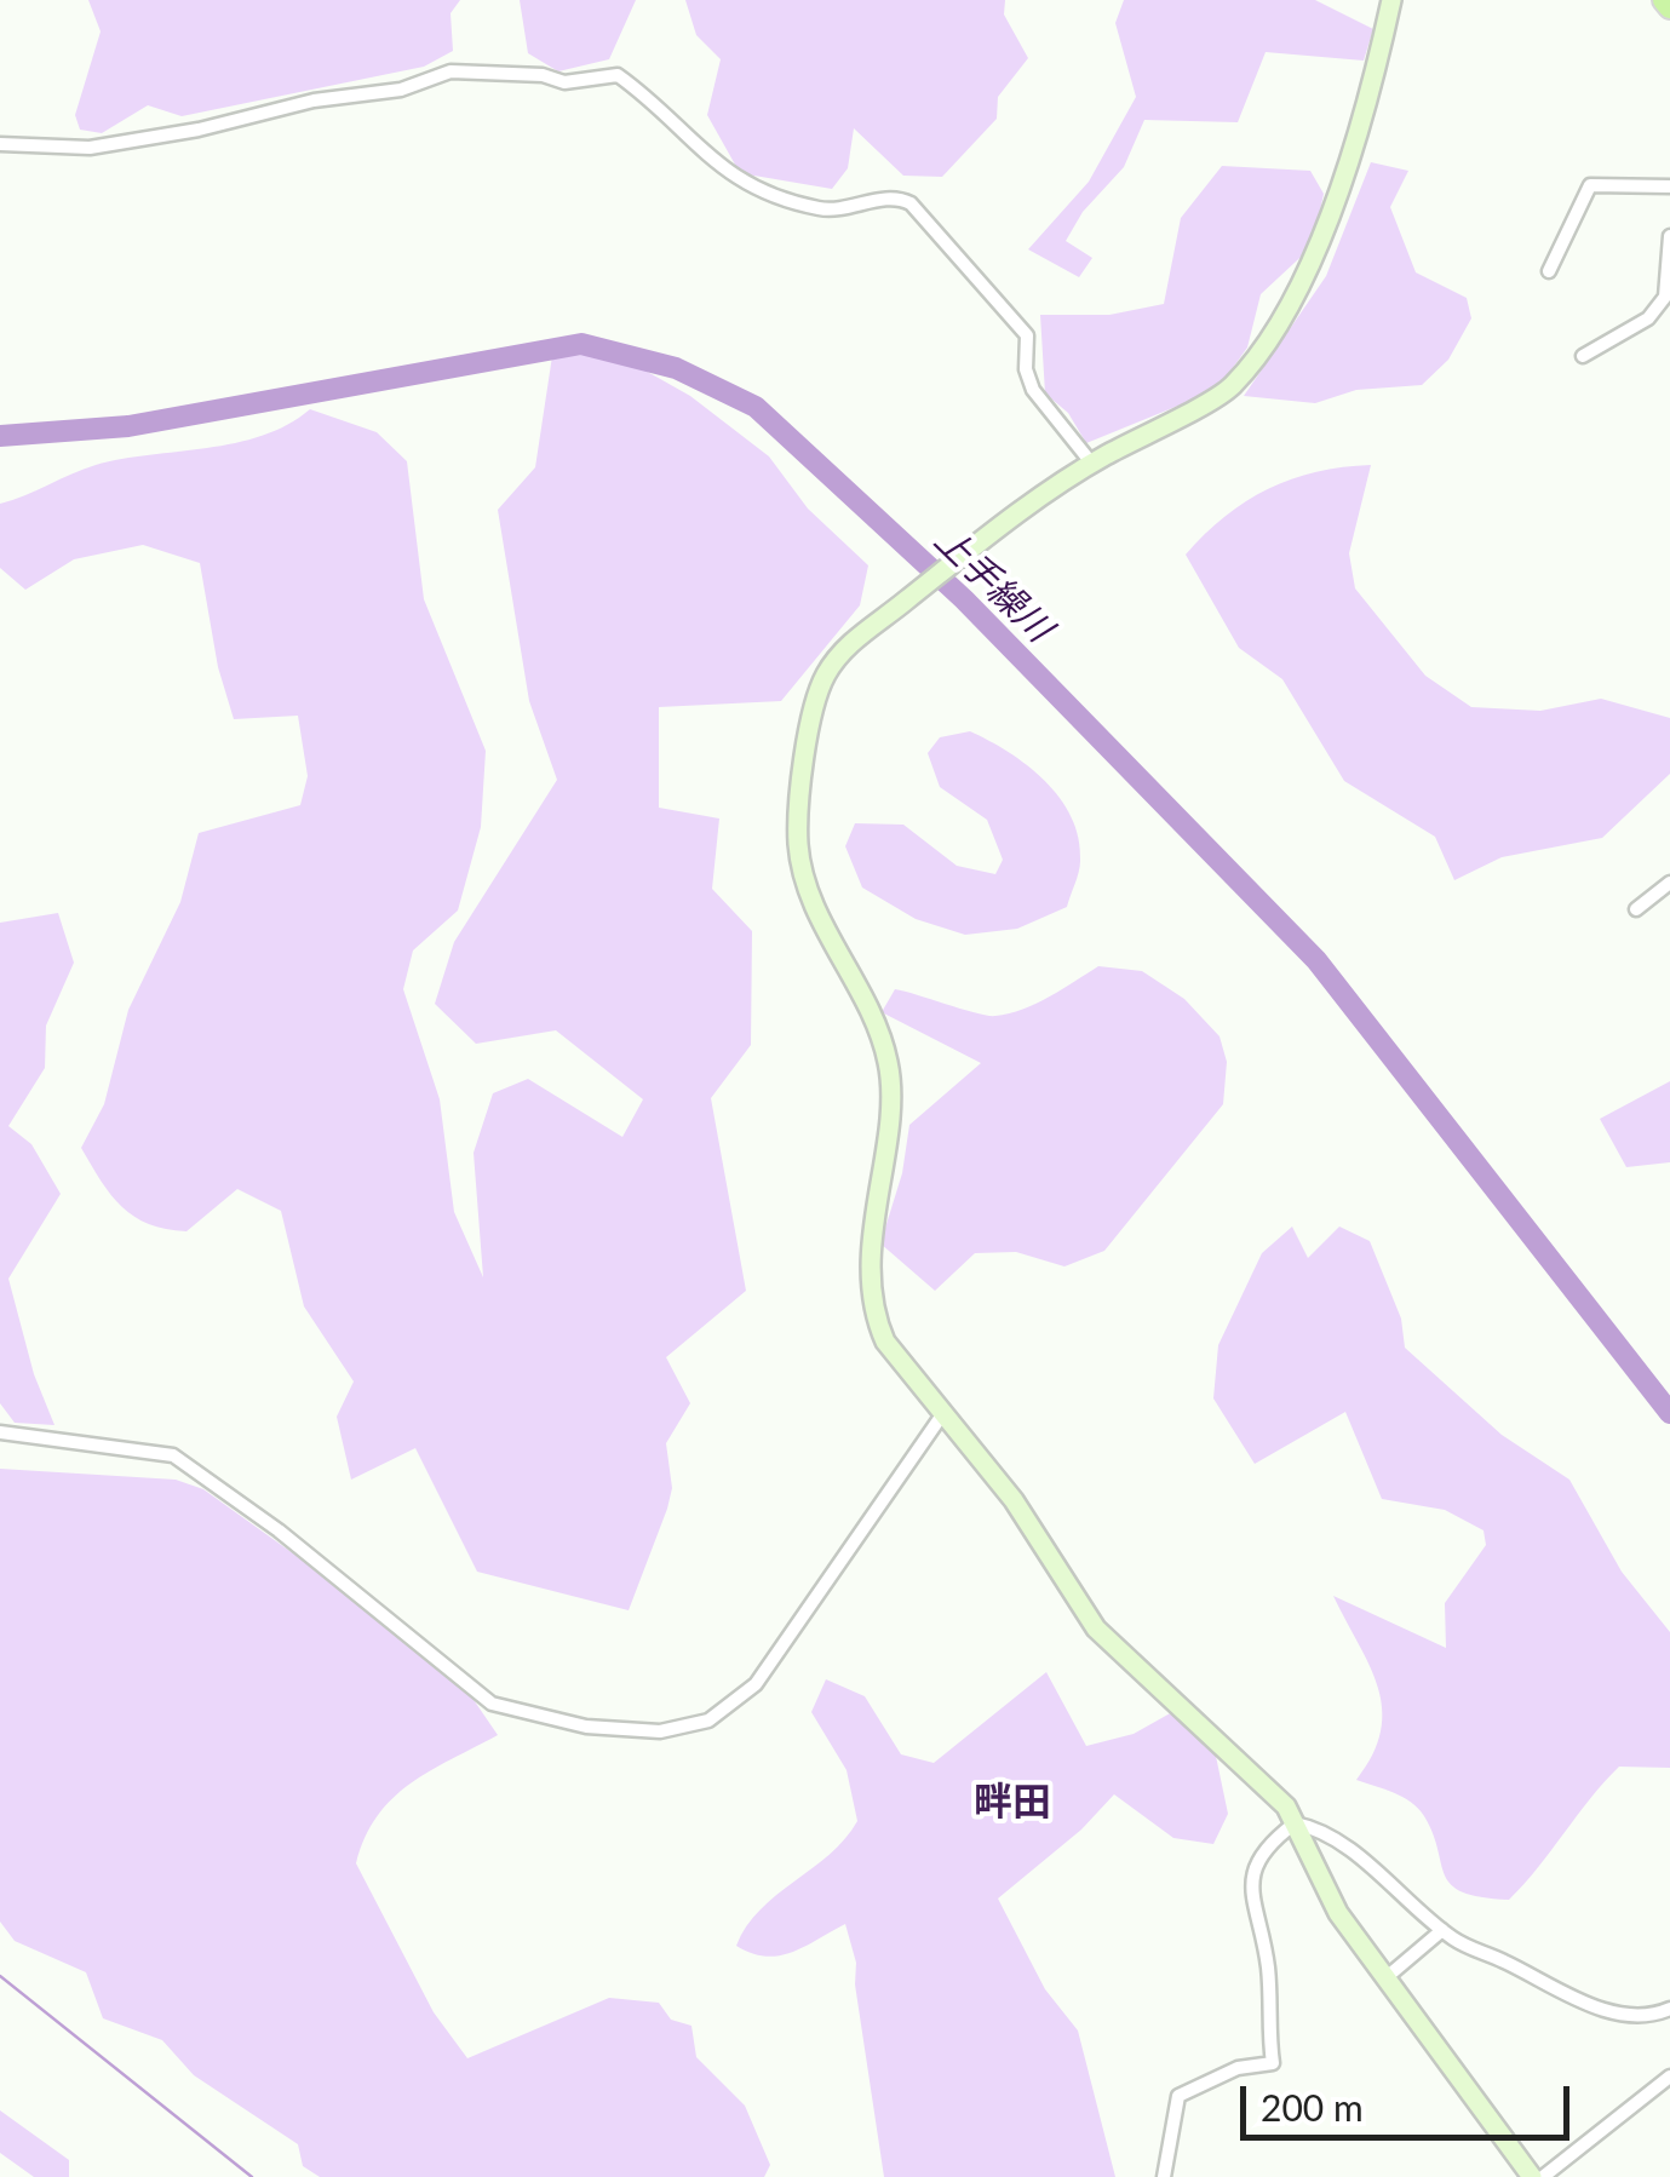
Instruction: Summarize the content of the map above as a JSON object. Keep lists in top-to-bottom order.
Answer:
{
  "districts": ["畔田"],
  "water": ["上手繰川"],
  "scale_bar": "200 m"
}
